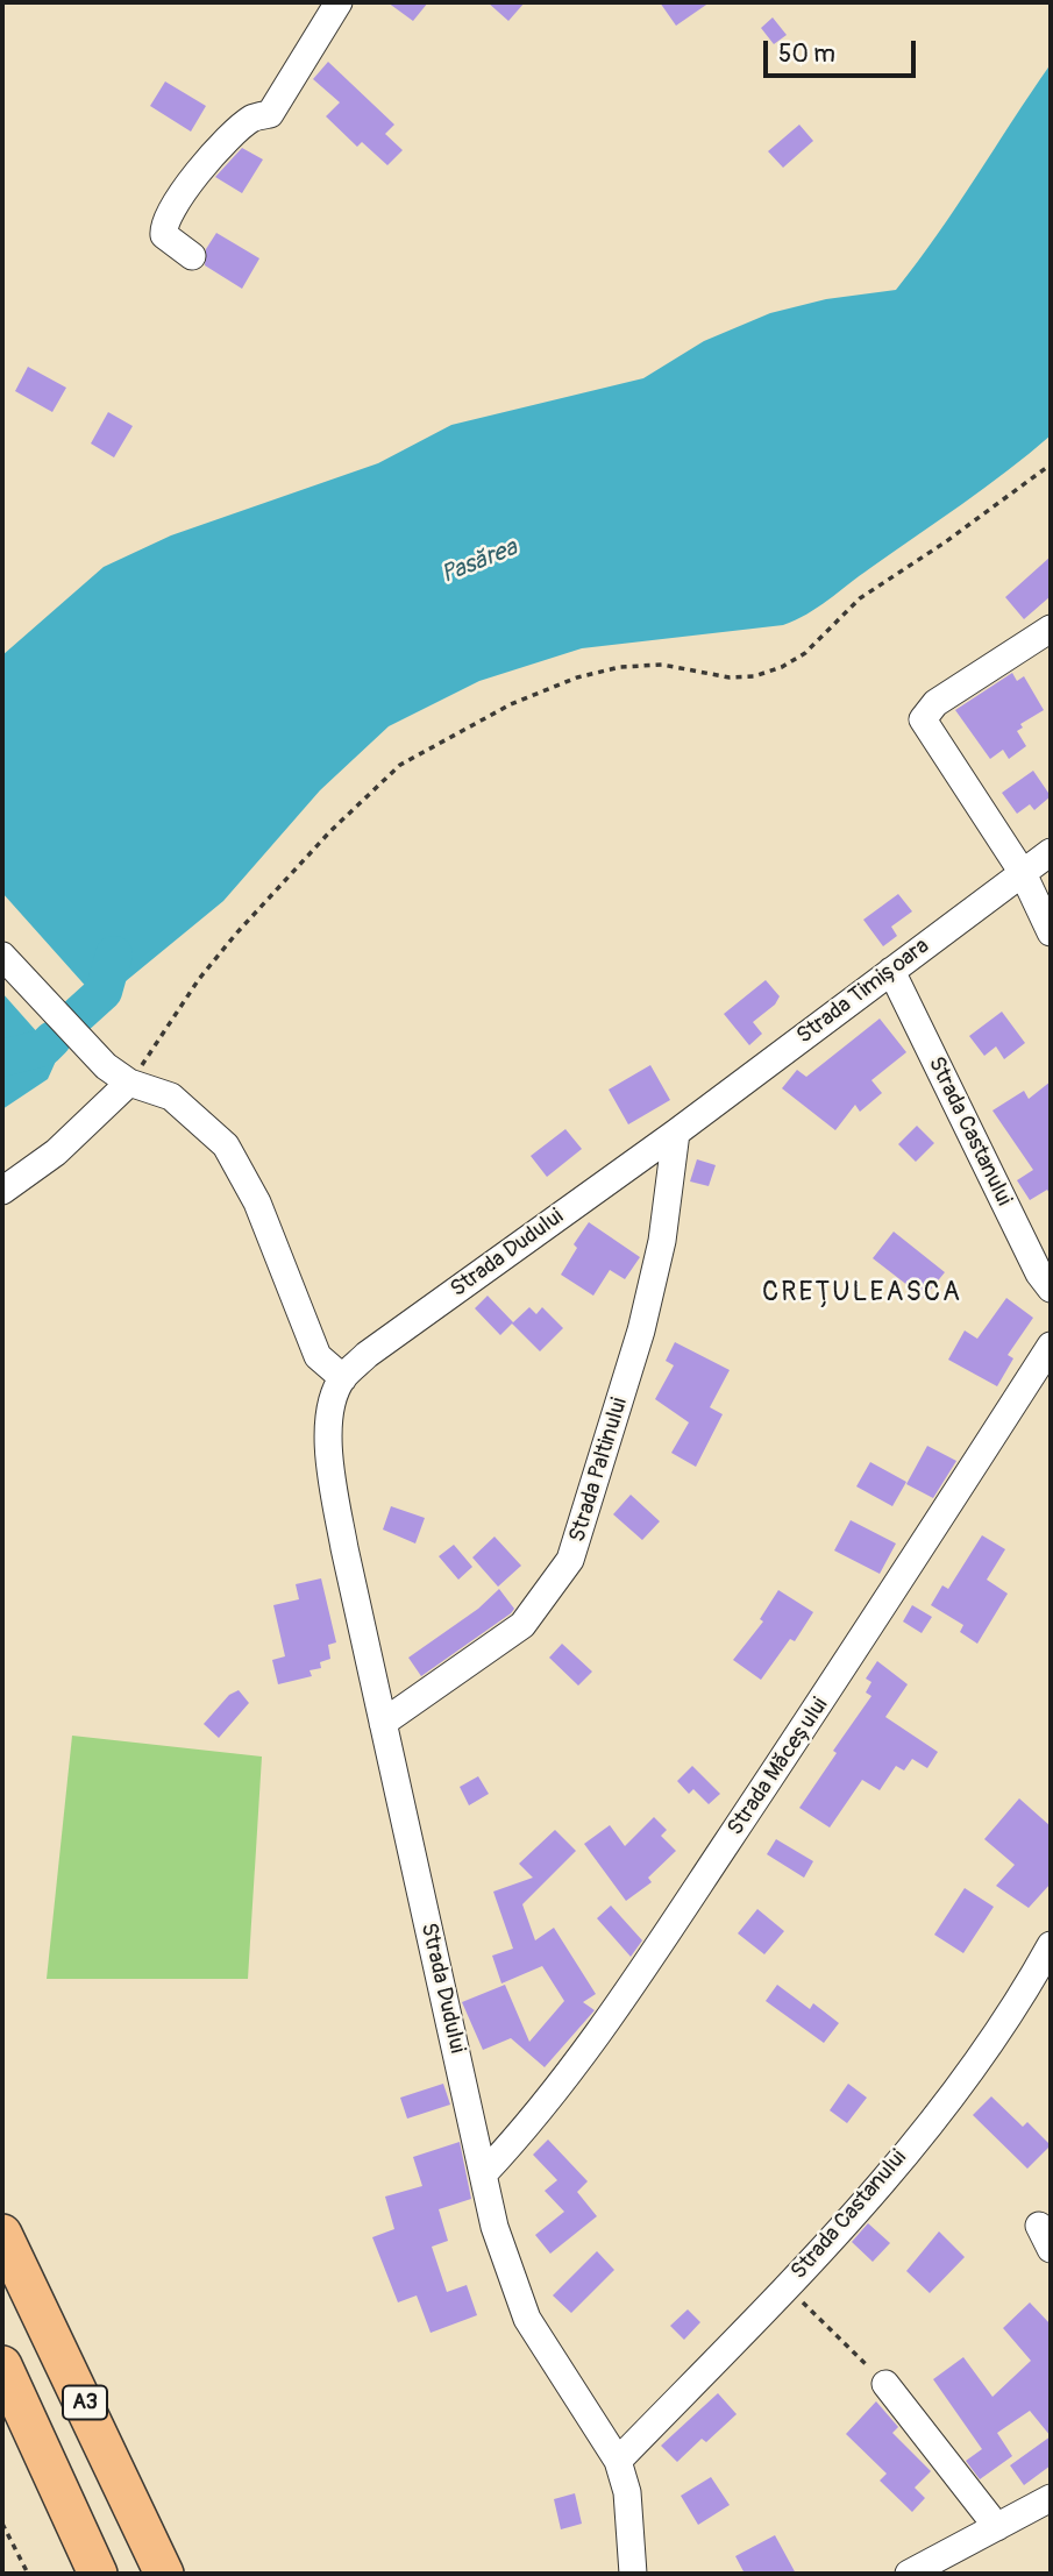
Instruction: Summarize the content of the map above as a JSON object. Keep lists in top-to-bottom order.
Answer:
{
  "streets": {
    "highway": ["A3"],
    "street": [
      "Strada Timișoara",
      "Strada Castanului",
      "Strada Dudului",
      "Strada Paltinului",
      "Strada Măceșului"
    ]
  },
  "crossings": [
    ["Strada Timișoara", "Strada Castanului"],
    ["Strada Timișoara", "Strada Dudului"],
    ["Strada Timișoara", "Strada Paltinului"],
    ["Strada Castanului", "Strada Dudului"],
    ["Strada Dudului", "Strada Paltinului"],
    ["Strada Dudului", "Strada Măceșului"]
  ],
  "districts": ["CREȚULEASCA"],
  "water": ["Pasărea"],
  "scale_bar": "50 m"
}
